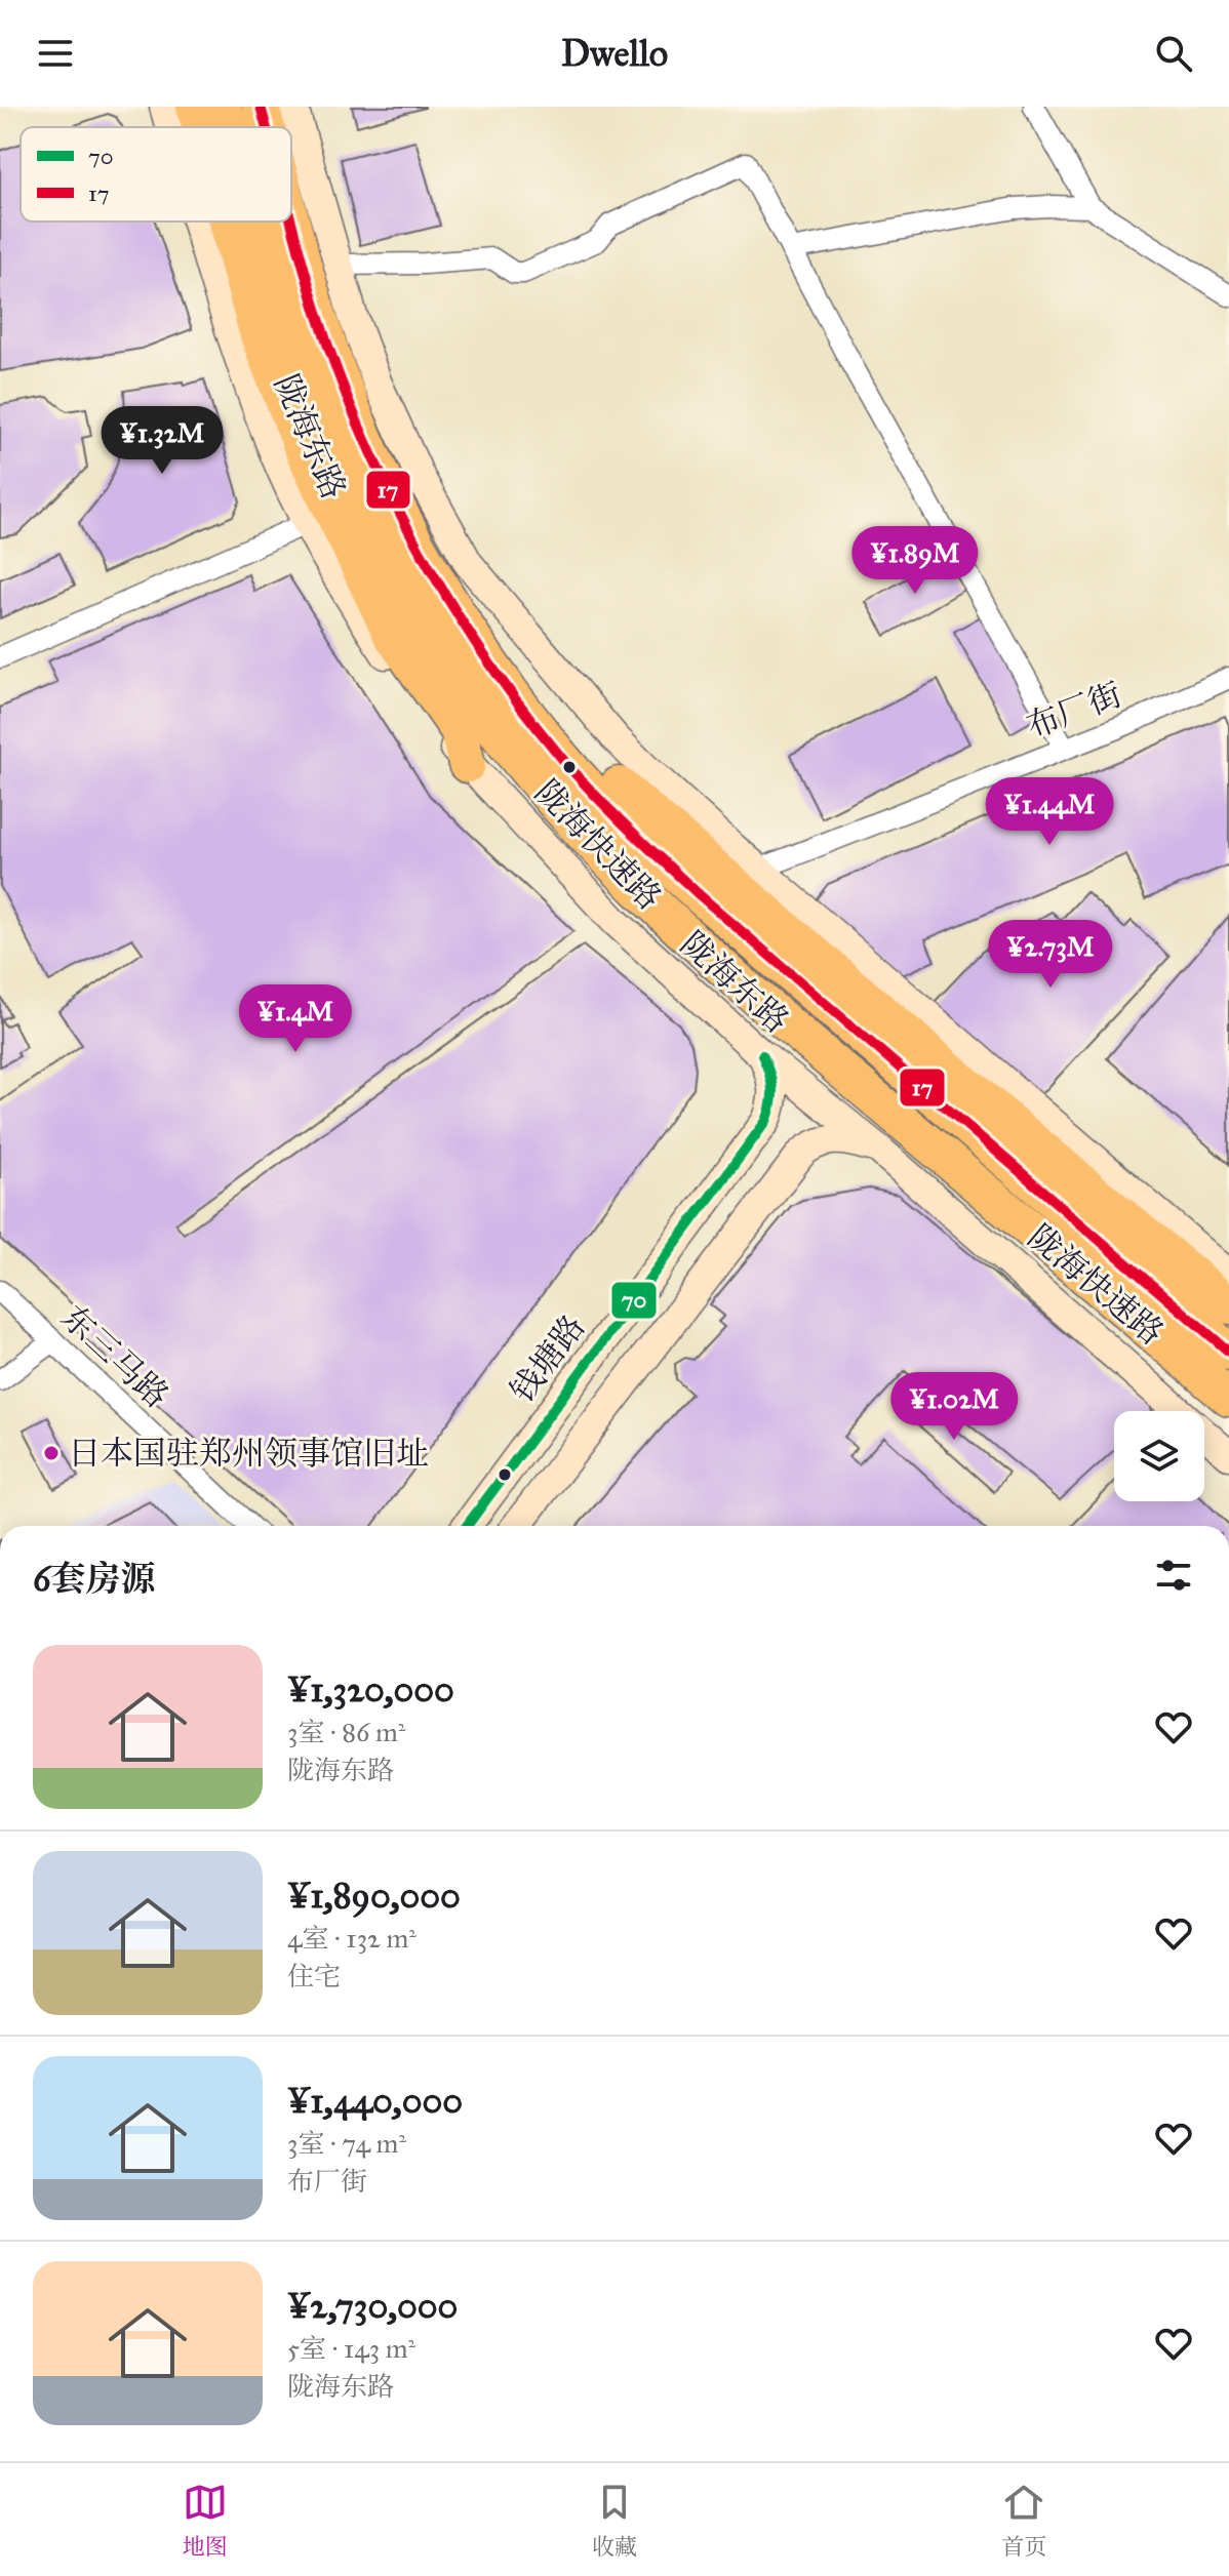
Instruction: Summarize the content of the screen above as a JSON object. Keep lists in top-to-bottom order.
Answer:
{
  "streets": {
    "highway": ["陇海快速路"],
    "street": [
      "陇海东路",
      "布厂街",
      "东三马路",
      "钱塘路"
    ]
  },
  "crossings": [
    ["陇海东路", "钱塘路"]
  ],
  "places": ["日本国驻郑州领事馆旧址"],
  "lines": ["transit line 17", "transit line 70"],
  "legend": ["70", "17"],
  "page": {
    "header": "Dwello",
    "price": [
      "¥1.32M",
      "¥1.89M",
      "¥1.44M",
      "¥2.73M",
      "¥1.4M",
      "¥1.02M"
    ],
    "heading": "6套房源",
    "list": [
      {
        "name": "¥1,320,000",
        "note": "3室 · 86 m² · 陇海东路"
      },
      {
        "name": "¥1,890,000",
        "note": "4室 · 132 m² · 住宅"
      },
      {
        "name": "¥1,440,000",
        "note": "3室 · 74 m² · 布厂街"
      },
      {
        "name": "¥2,730,000",
        "note": "5室 · 143 m² · 陇海东路"
      }
    ],
    "tabs": ["地图", "收藏", "首页"]
  }
}
